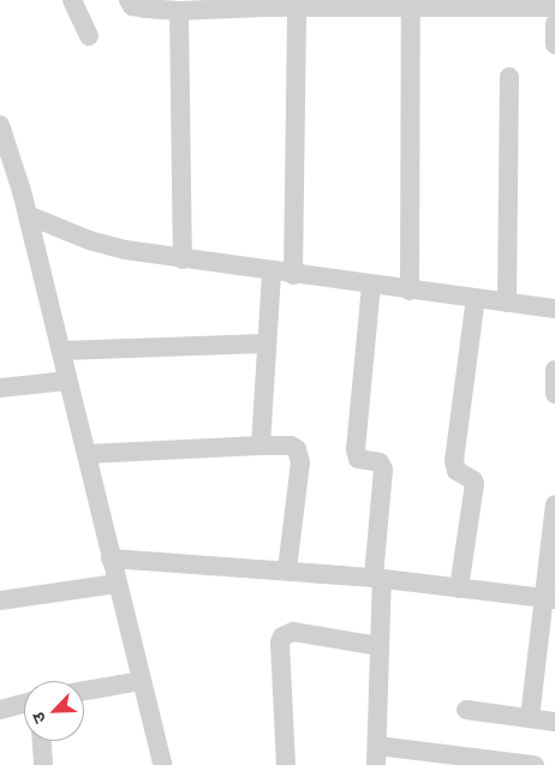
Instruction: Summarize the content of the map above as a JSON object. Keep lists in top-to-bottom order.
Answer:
{
  "north": "bottom left"
}
